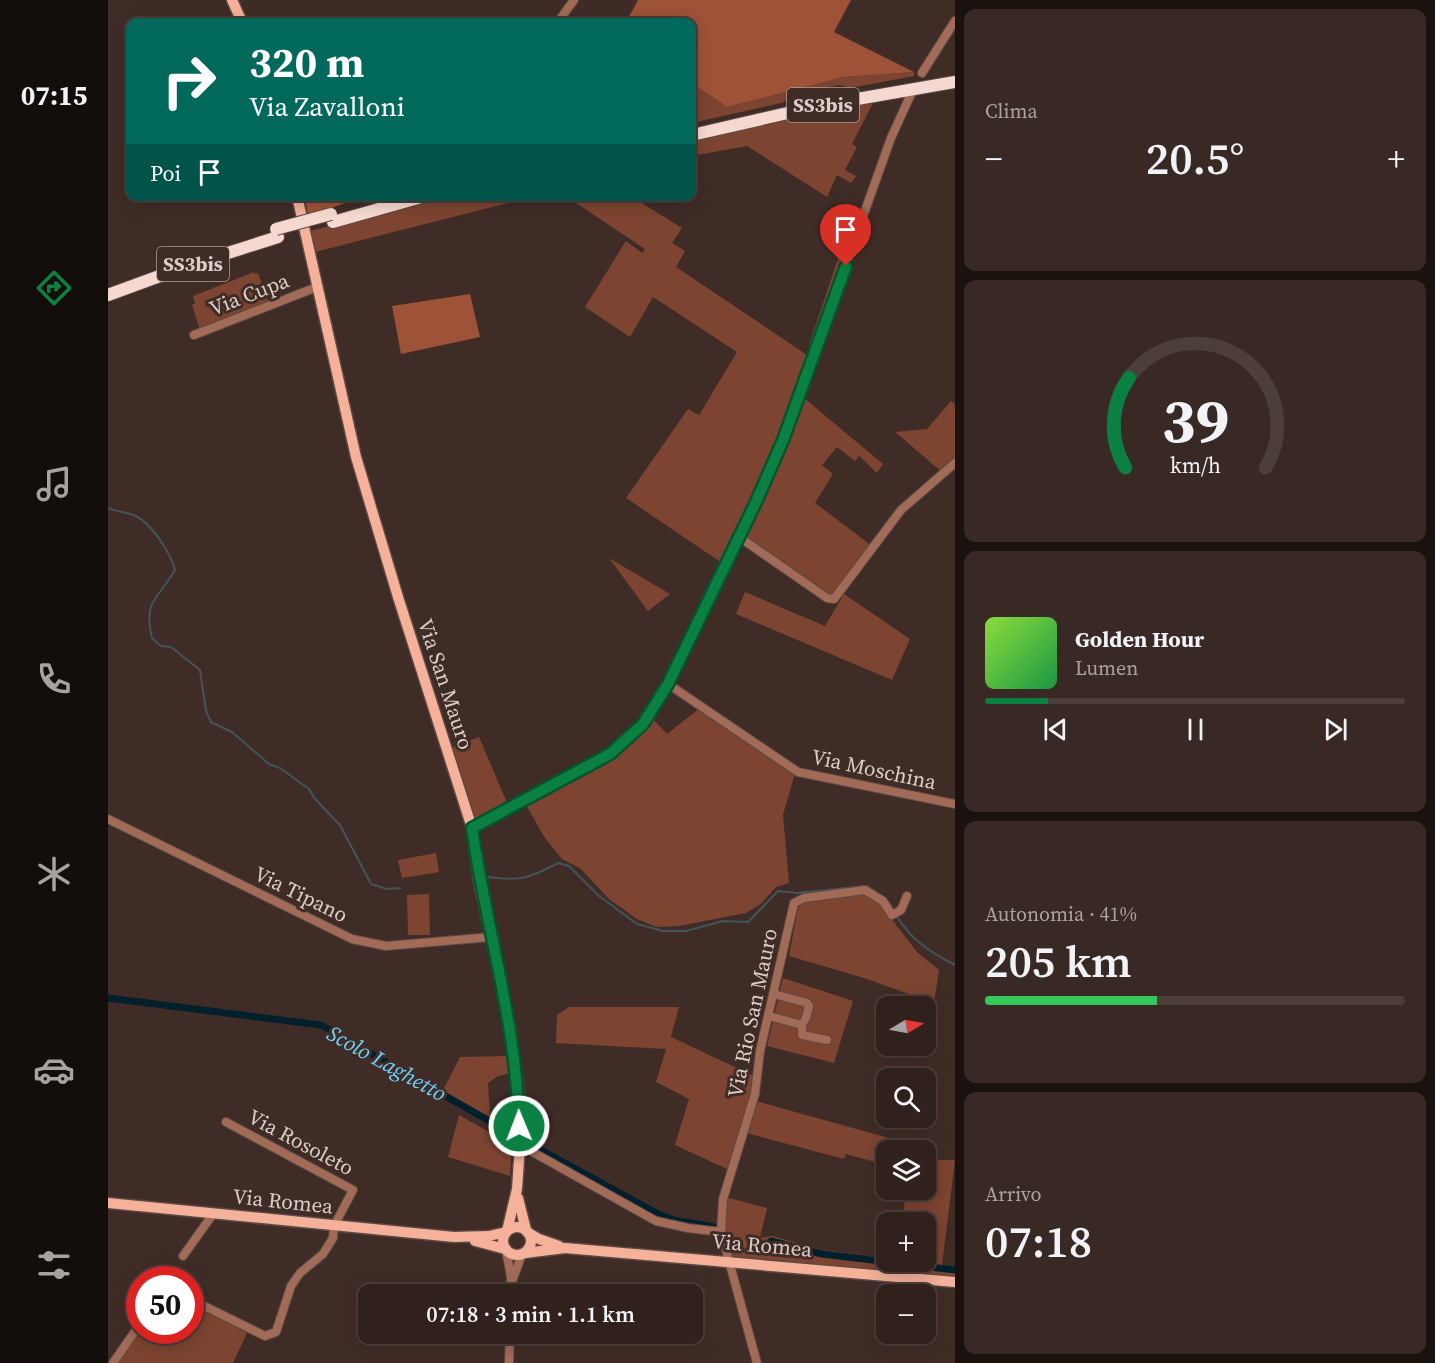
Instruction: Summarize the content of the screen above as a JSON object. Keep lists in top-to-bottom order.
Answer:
{
  "streets": {
    "highway": ["SS3bis"],
    "main road": ["Via San Mauro", "Via Romea"],
    "street": [
      "Via Cupa",
      "Via Moschina",
      "Via Tipano",
      "Via Rio San Mauro",
      "Via Rosoleto"
    ]
  },
  "crossings": [
    ["Via Cupa", "Via San Mauro"],
    ["Via San Mauro", "Via Tipano"],
    ["Via San Mauro", "Via Romea"],
    ["Via Rio San Mauro", "Via Romea"],
    ["Via Rosoleto", "Via Romea"]
  ],
  "water": ["Scolo Laghetto"],
  "north": "right",
  "page": {
    "tabs": "07:15",
    "tile": [
      "Clima",
      ["Autonomia · 41%", "205 km"],
      ["Arrivo", "07:18"]
    ],
    "turn": ["320 m", "Via Zavalloni"],
    "heat": ["−", "20.5°", "+"],
    "then": "Poi",
    "song": ["Golden Hour", "Lumen"],
    "map_buttons": ["+", "−"],
    "limit": "50",
    "trip": "07:18 · 3 min · 1.1 km",
    "gauge": ["39", "km/h"]
  }
}
